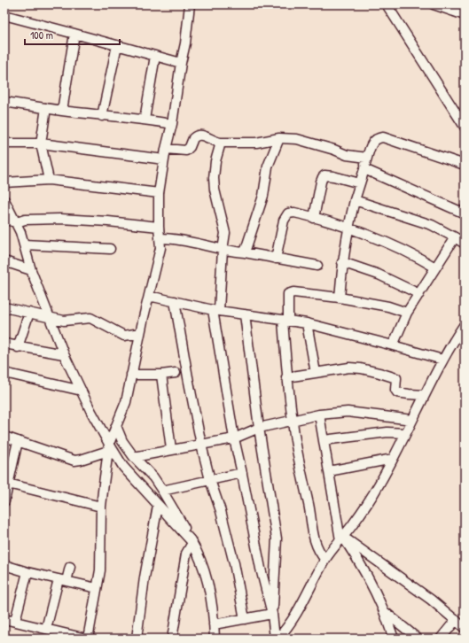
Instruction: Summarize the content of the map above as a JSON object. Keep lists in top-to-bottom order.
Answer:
{
  "scale_bar": "100 m"
}
